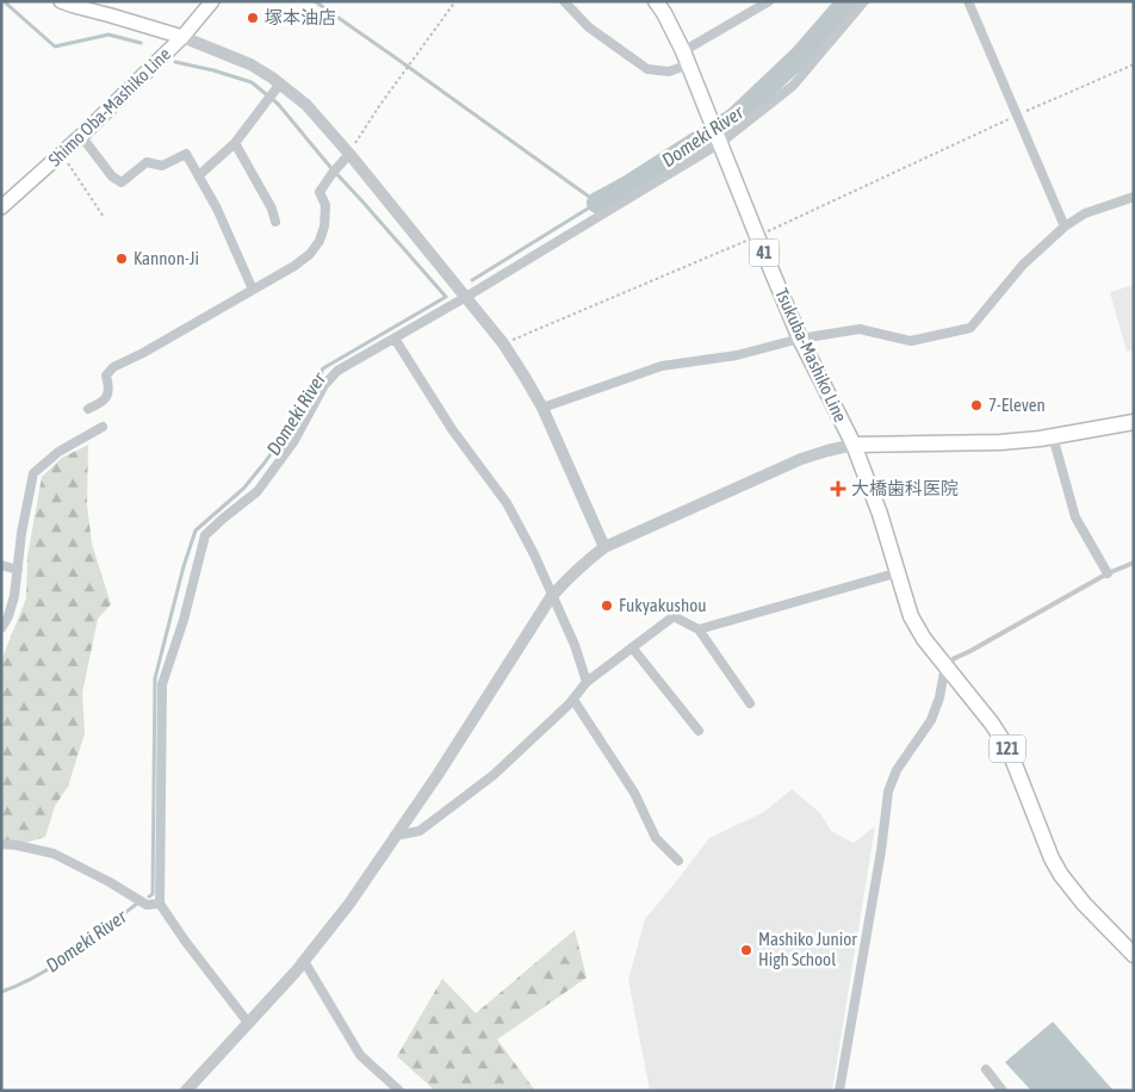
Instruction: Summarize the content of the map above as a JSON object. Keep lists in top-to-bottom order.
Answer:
{
  "streets": {
    "main road": [
      "Shimo Oba-Mashiko Line",
      "41",
      "Tsukuba-Mashiko Line",
      "121"
    ]
  },
  "crossings": [
    ["Tsukuba-Mashiko Line", "121"]
  ],
  "water": ["Domeki River"],
  "places": {
    "other": [
      "塚本油店",
      "Kannon-Ji",
      "7-Eleven",
      "Fukyakushou",
      "Mashiko Junior High School"
    ],
    "health": ["大橋歯科医院"]
  }
}
